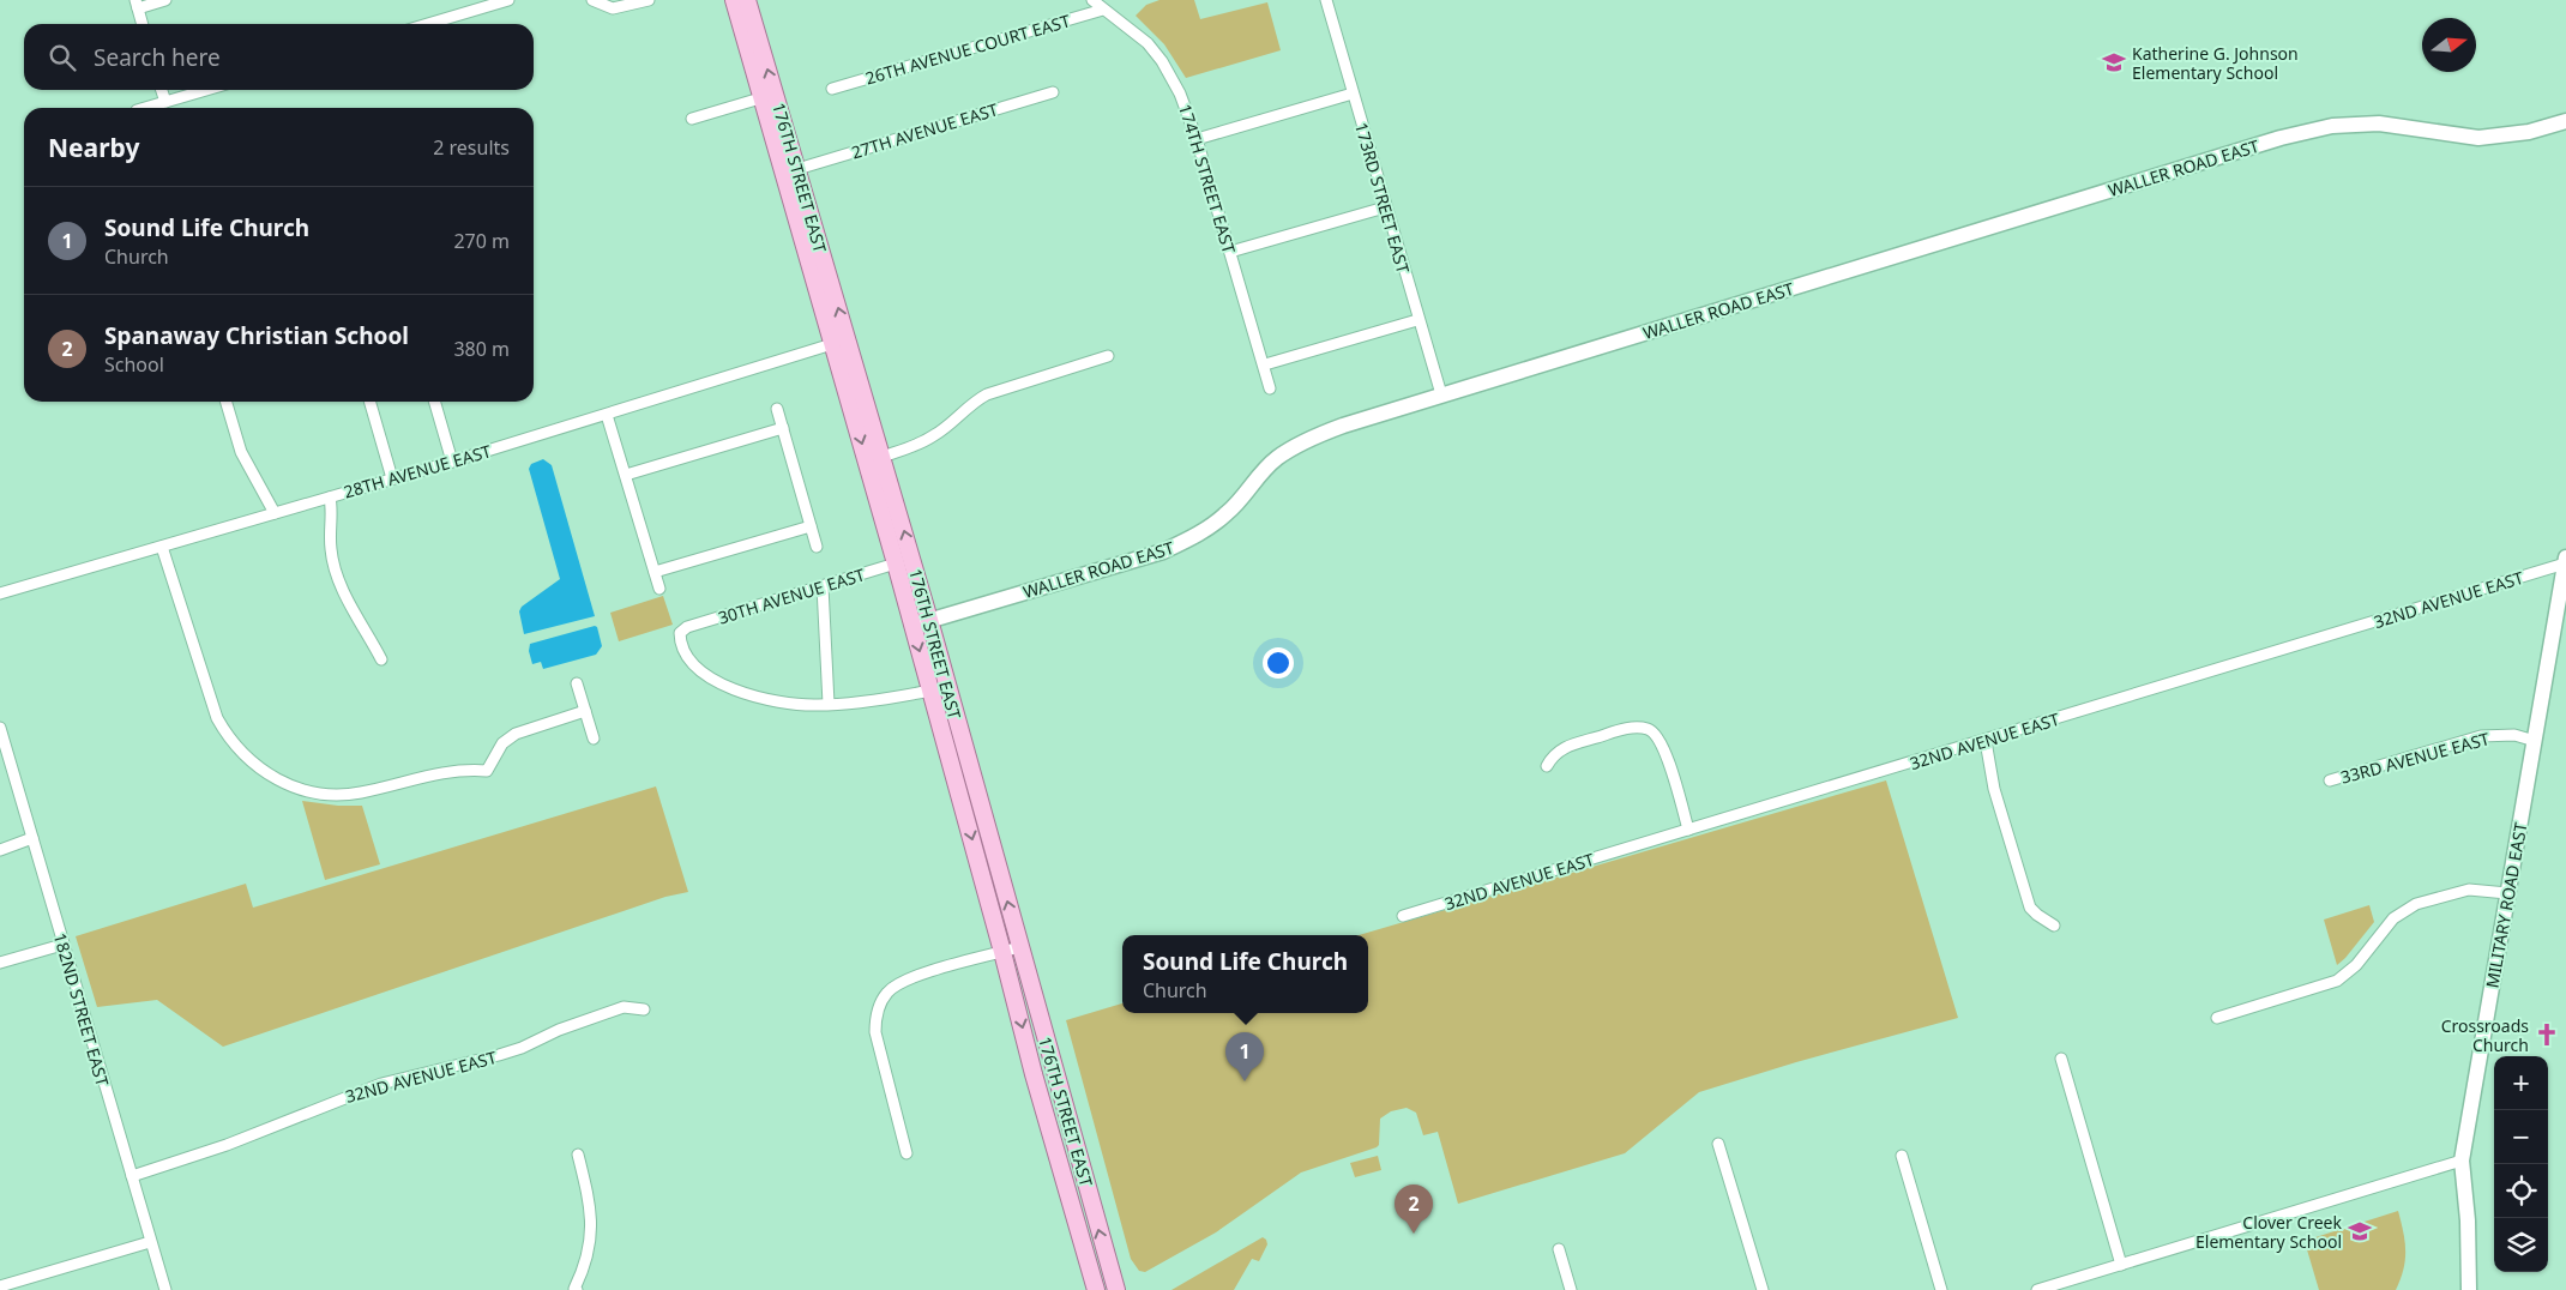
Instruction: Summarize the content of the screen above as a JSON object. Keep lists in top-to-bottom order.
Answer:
{
  "streets": {
    "main road": ["176TH STREET EAST"],
    "street": [
      "26TH AVENUE COURT EAST",
      "27TH AVENUE EAST",
      "WALLER ROAD EAST",
      "174TH STREET EAST",
      "173RD STREET EAST",
      "28TH AVENUE EAST",
      "30TH AVENUE EAST",
      "32ND AVENUE EAST",
      "33RD AVENUE EAST",
      "MILITARY ROAD EAST",
      "182ND STREET EAST"
    ]
  },
  "crossings": [
    ["26TH AVENUE COURT EAST", "174TH STREET EAST"],
    ["27TH AVENUE EAST", "176TH STREET EAST"],
    ["WALLER ROAD EAST", "176TH STREET EAST"],
    ["WALLER ROAD EAST", "173RD STREET EAST"],
    ["176TH STREET EAST", "28TH AVENUE EAST"],
    ["176TH STREET EAST", "30TH AVENUE EAST"],
    ["32ND AVENUE EAST", "MILITARY ROAD EAST"],
    ["32ND AVENUE EAST", "182ND STREET EAST"],
    ["33RD AVENUE EAST", "MILITARY ROAD EAST"]
  ],
  "places": {
    "school or university": ["Katherine G. Johnson Elementary School", "Clover Creek Elementary School"],
    "church": ["Crossroads Church"]
  },
  "north": "right",
  "page": {
    "search": "Search here",
    "heading": ["Nearby", "2 results"],
    "list": [
      {
        "mark": "1",
        "name": "Sound Life Church",
        "note": "Church",
        "value": "270 m"
      },
      {
        "mark": "2",
        "name": "Spanaway Christian School",
        "note": "School",
        "value": "380 m"
      }
    ],
    "popup": ["Sound Life Church", "Church"],
    "pins": ["1", "2"],
    "map_buttons": ["+", "−"]
  }
}
